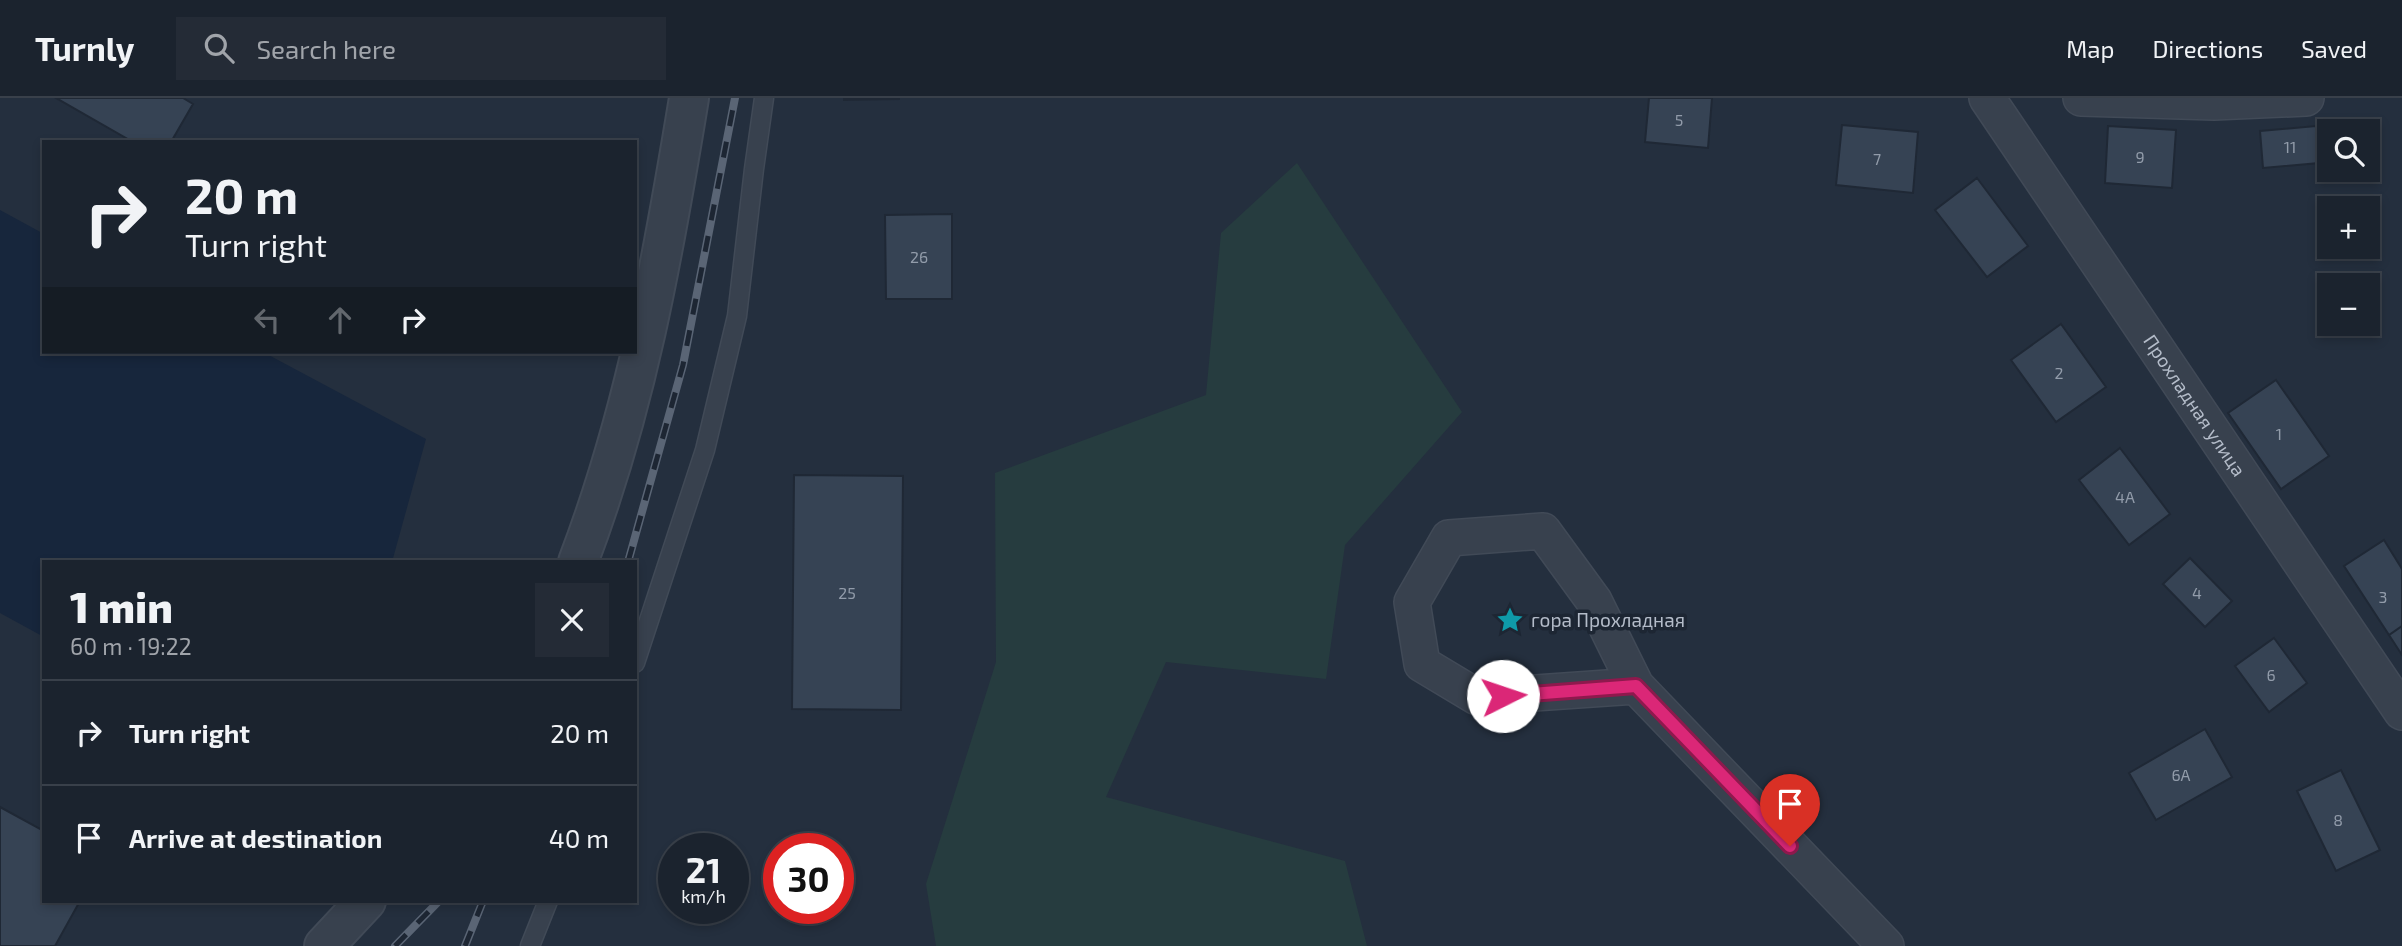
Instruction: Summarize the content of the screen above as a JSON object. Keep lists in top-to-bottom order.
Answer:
{
  "streets": {
    "street": ["Прохладная улица"]
  },
  "places": {
    "place": ["гора Прохладная"]
  },
  "house_numbers": [
    "5",
    "11",
    "9",
    "7",
    "26",
    "2",
    "1",
    "4А",
    "25",
    "4",
    "3",
    "6",
    "6А",
    "8"
  ],
  "page": {
    "header": "Turnly",
    "search": "Search here",
    "nav": ["Map", "Directions", "Saved"],
    "map_buttons": ["+", "−"],
    "turn": ["20 m", "Turn right"],
    "heading": ["1 min", "60 m · 19:22"],
    "list": [
      {
        "name": "Turn right",
        "value": "20 m"
      },
      {
        "name": "Arrive at destination",
        "value": "40 m"
      }
    ],
    "speed": "21 km/h",
    "limit": "30"
  }
}
